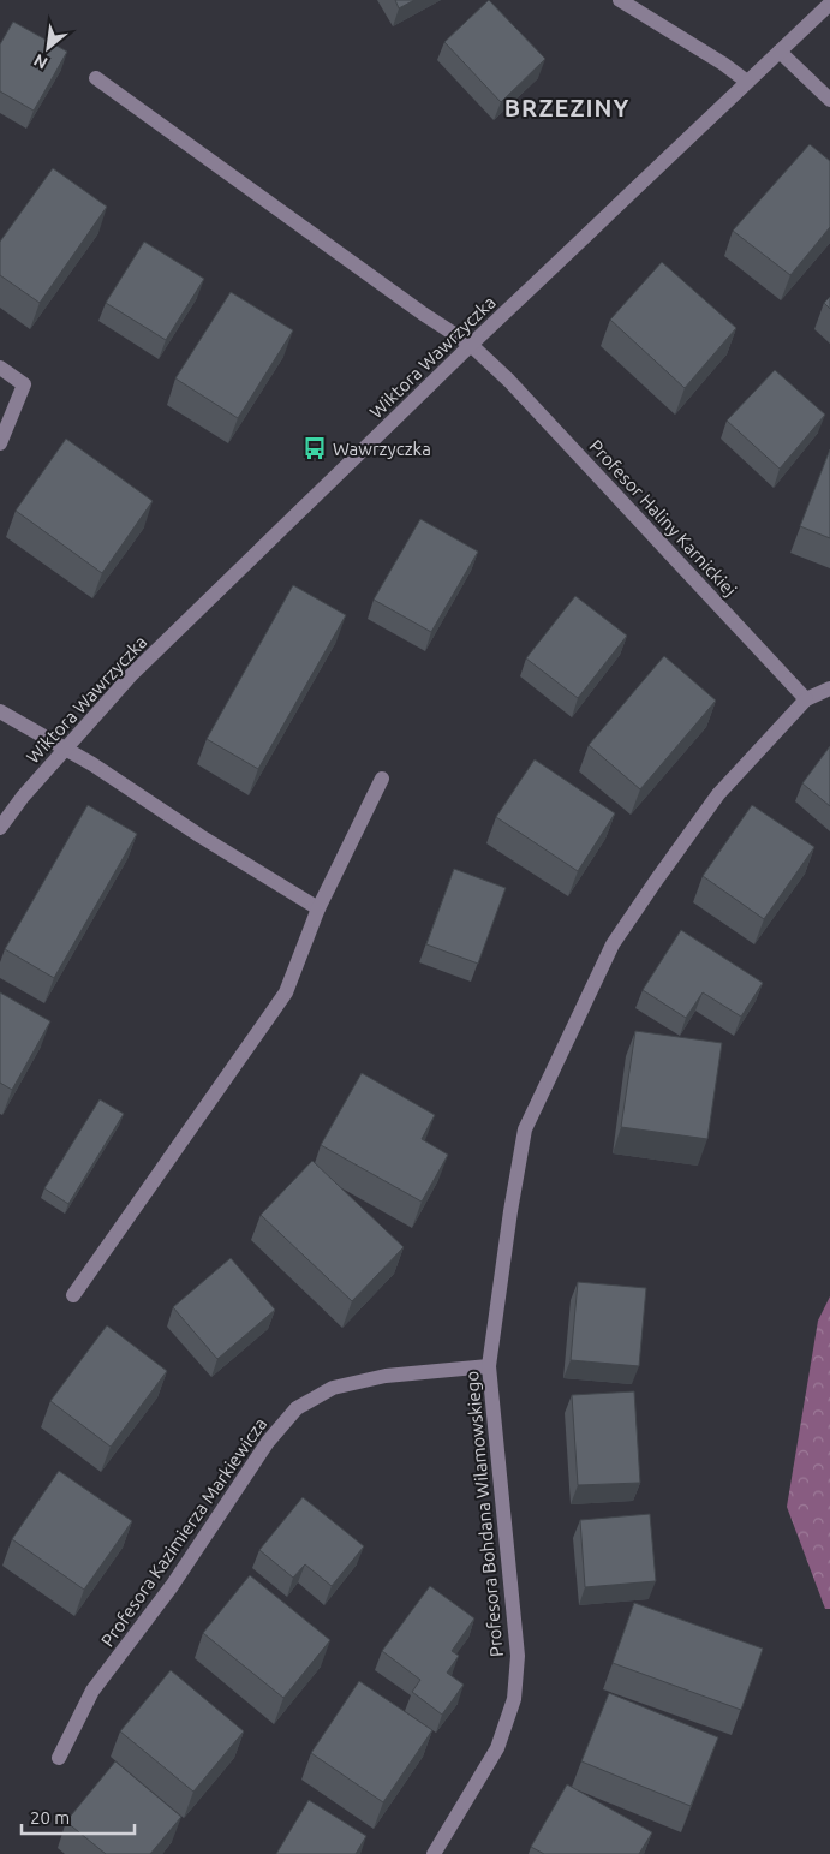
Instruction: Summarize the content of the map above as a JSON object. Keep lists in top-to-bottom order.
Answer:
{
  "streets": {
    "street": [
      "Wiktora Wawrzyczka",
      "Profesor Haliny Karnickiej",
      "Profesora Bohdana Wilamowskiego",
      "Profesora Kazimierza Markiewicza"
    ]
  },
  "crossings": [
    ["Wiktora Wawrzyczka", "Profesor Haliny Karnickiej"],
    ["Profesor Haliny Karnickiej", "Profesora Bohdana Wilamowskiego"],
    ["Profesora Bohdana Wilamowskiego", "Profesora Kazimierza Markiewicza"]
  ],
  "districts": ["BRZEZINY"],
  "places": {
    "bus stop": ["Wawrzyczka"]
  },
  "scale_bar": "20 m",
  "north": "bottom left"
}
